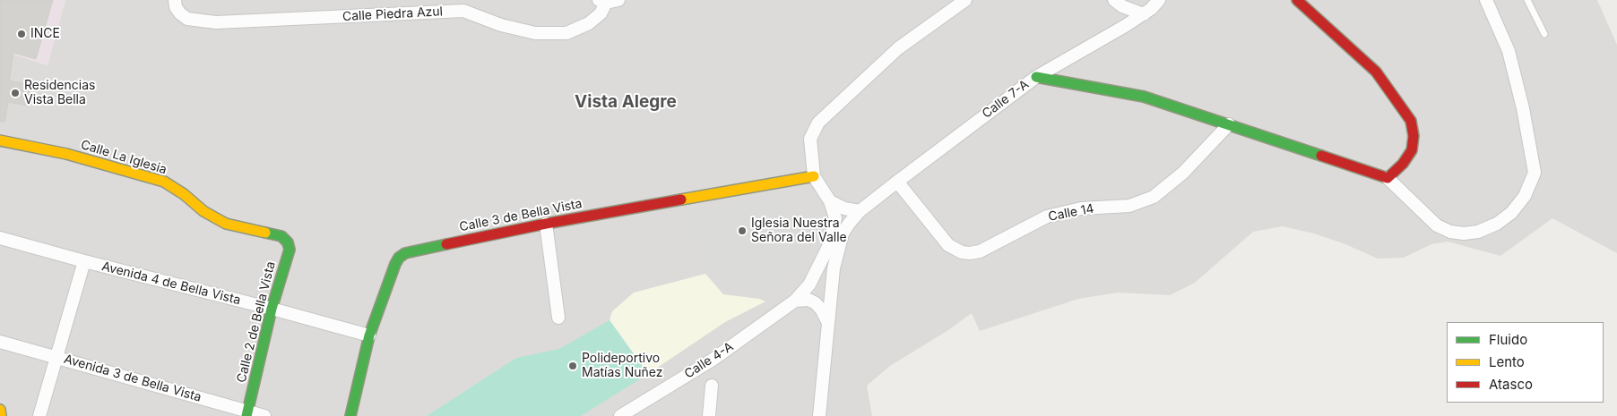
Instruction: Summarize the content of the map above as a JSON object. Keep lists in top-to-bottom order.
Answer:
{
  "streets": {
    "street": [
      "Calle Piedra Azul",
      "Calle 7-A",
      "Calle La Iglesia",
      "Calle 14",
      "Calle 3 de Bella Vista",
      "Avenida 4 de Bella Vista",
      "Calle 2 de Bella Vista",
      "Calle 4-A",
      "Avenida 3 de Bella Vista"
    ]
  },
  "crossings": [
    ["Calle 7-A", "Calle 14"],
    ["Calle La Iglesia", "Calle 2 de Bella Vista"],
    ["Calle 3 de Bella Vista", "Avenida 4 de Bella Vista"],
    ["Avenida 4 de Bella Vista", "Calle 2 de Bella Vista"],
    ["Calle 2 de Bella Vista", "Avenida 3 de Bella Vista"]
  ],
  "districts": ["Vista Alegre"],
  "places": [
    "INCE",
    "Residencias Vista Bella",
    "Iglesia Nuestra Señora del Valle",
    "Polideportivo Matías Nuñez"
  ],
  "legend": ["Fluido", "Lento", "Atasco"]
}
